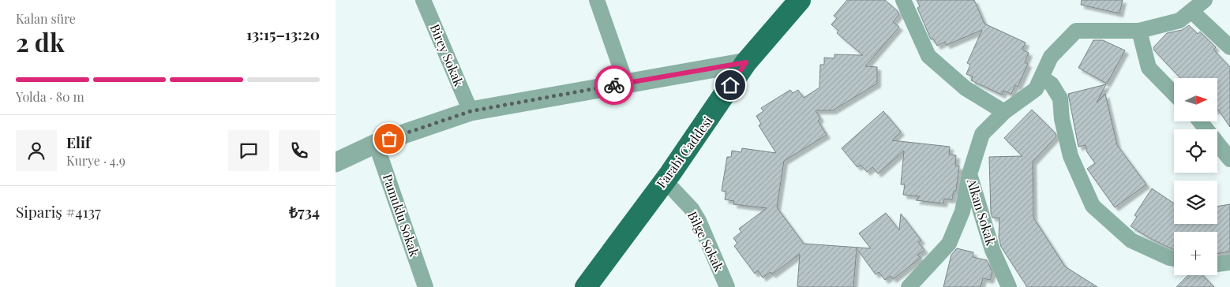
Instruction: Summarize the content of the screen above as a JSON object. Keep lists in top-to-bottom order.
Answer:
{
  "streets": {
    "main road": ["Farabi Caddesi"],
    "street": [
      "Birey Sokak",
      "Alkan Sokak",
      "Pamuklu Sokak",
      "Bilge Sokak"
    ]
  },
  "crossings": [
    ["Farabi Caddesi", "Bilge Sokak"]
  ],
  "north": "right",
  "page": {
    "heading": ["2 dk", "Kalan süre", "13:15–13:20"],
    "panel": [
      "Elif",
      "Kurye · 4.9",
      "Sipariş #4137",
      "₺734"
    ],
    "bar": "Yolda · 80 m",
    "map_buttons": "+"
  }
}
